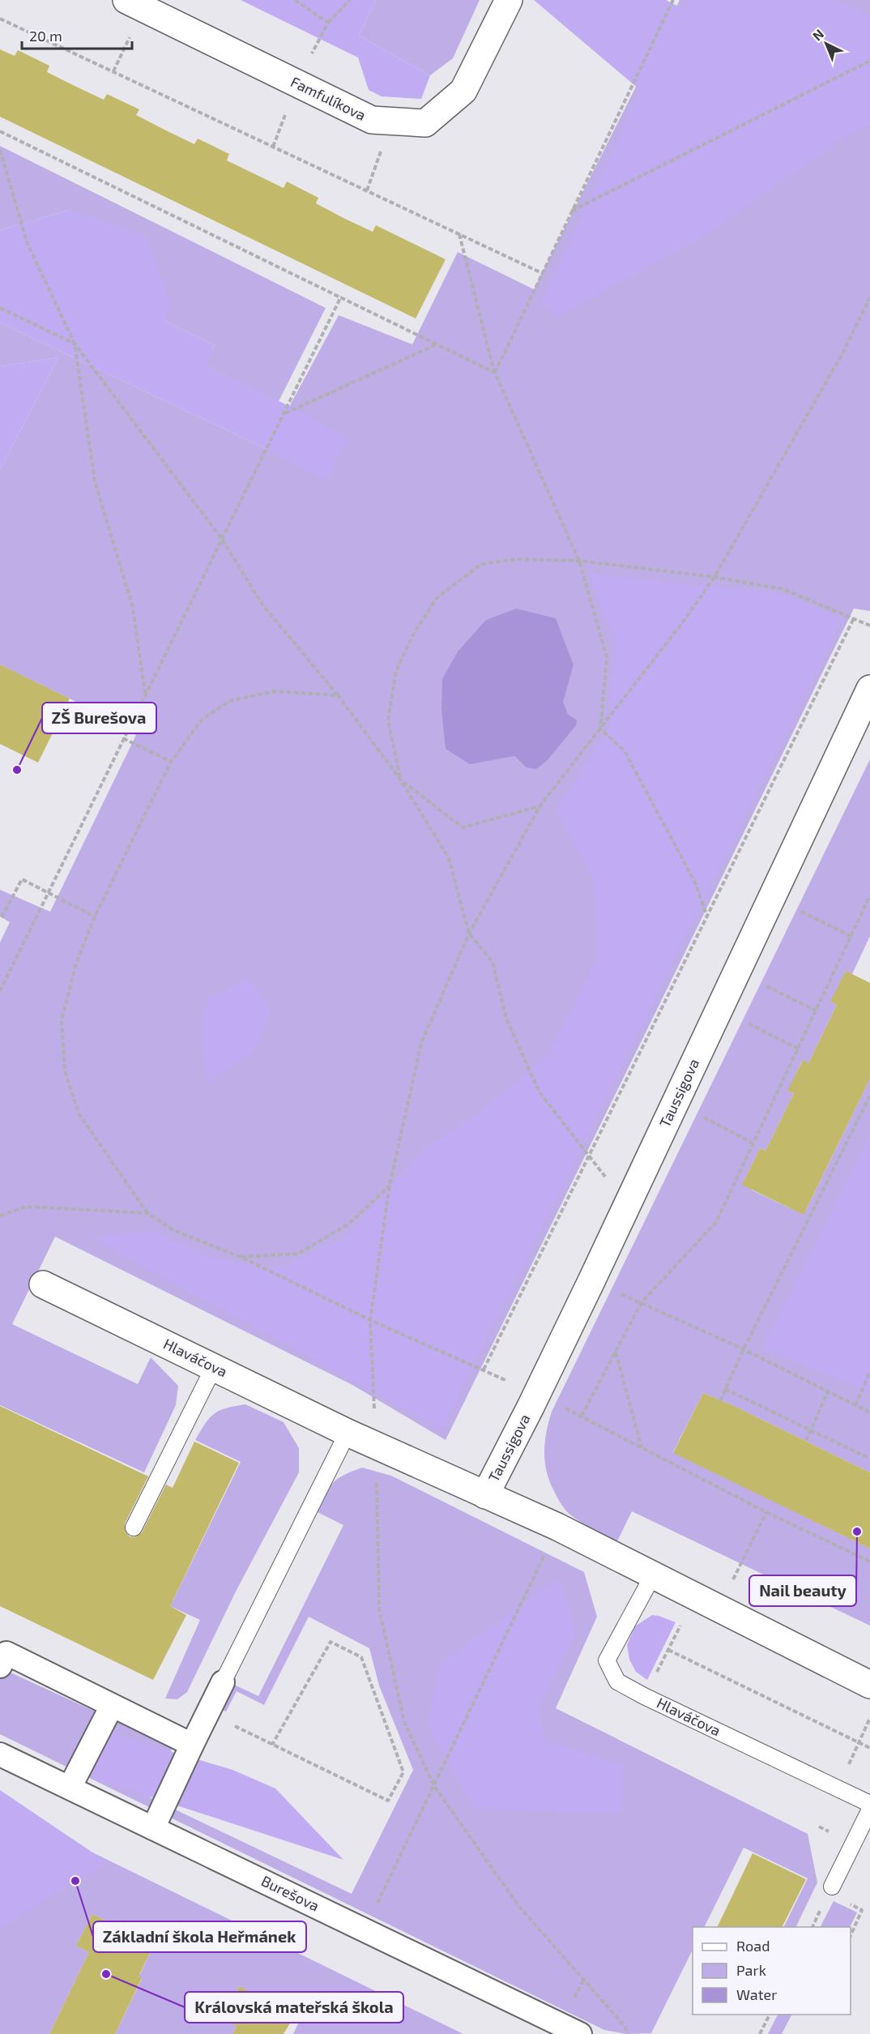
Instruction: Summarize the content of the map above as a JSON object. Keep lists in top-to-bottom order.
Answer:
{
  "streets": {
    "street": [
      "Famfulíkova",
      "Taussigova",
      "Hlaváčova",
      "Burešova"
    ]
  },
  "crossings": [
    ["Taussigova", "Hlaváčova"]
  ],
  "places": [
    "ZŠ Burešova",
    "Nail beauty",
    "Základní škola Heřmánek",
    "Královská mateřská škola"
  ],
  "legend": ["Road", "Park", "Water"],
  "scale_bar": "20 m",
  "north": "top left"
}
